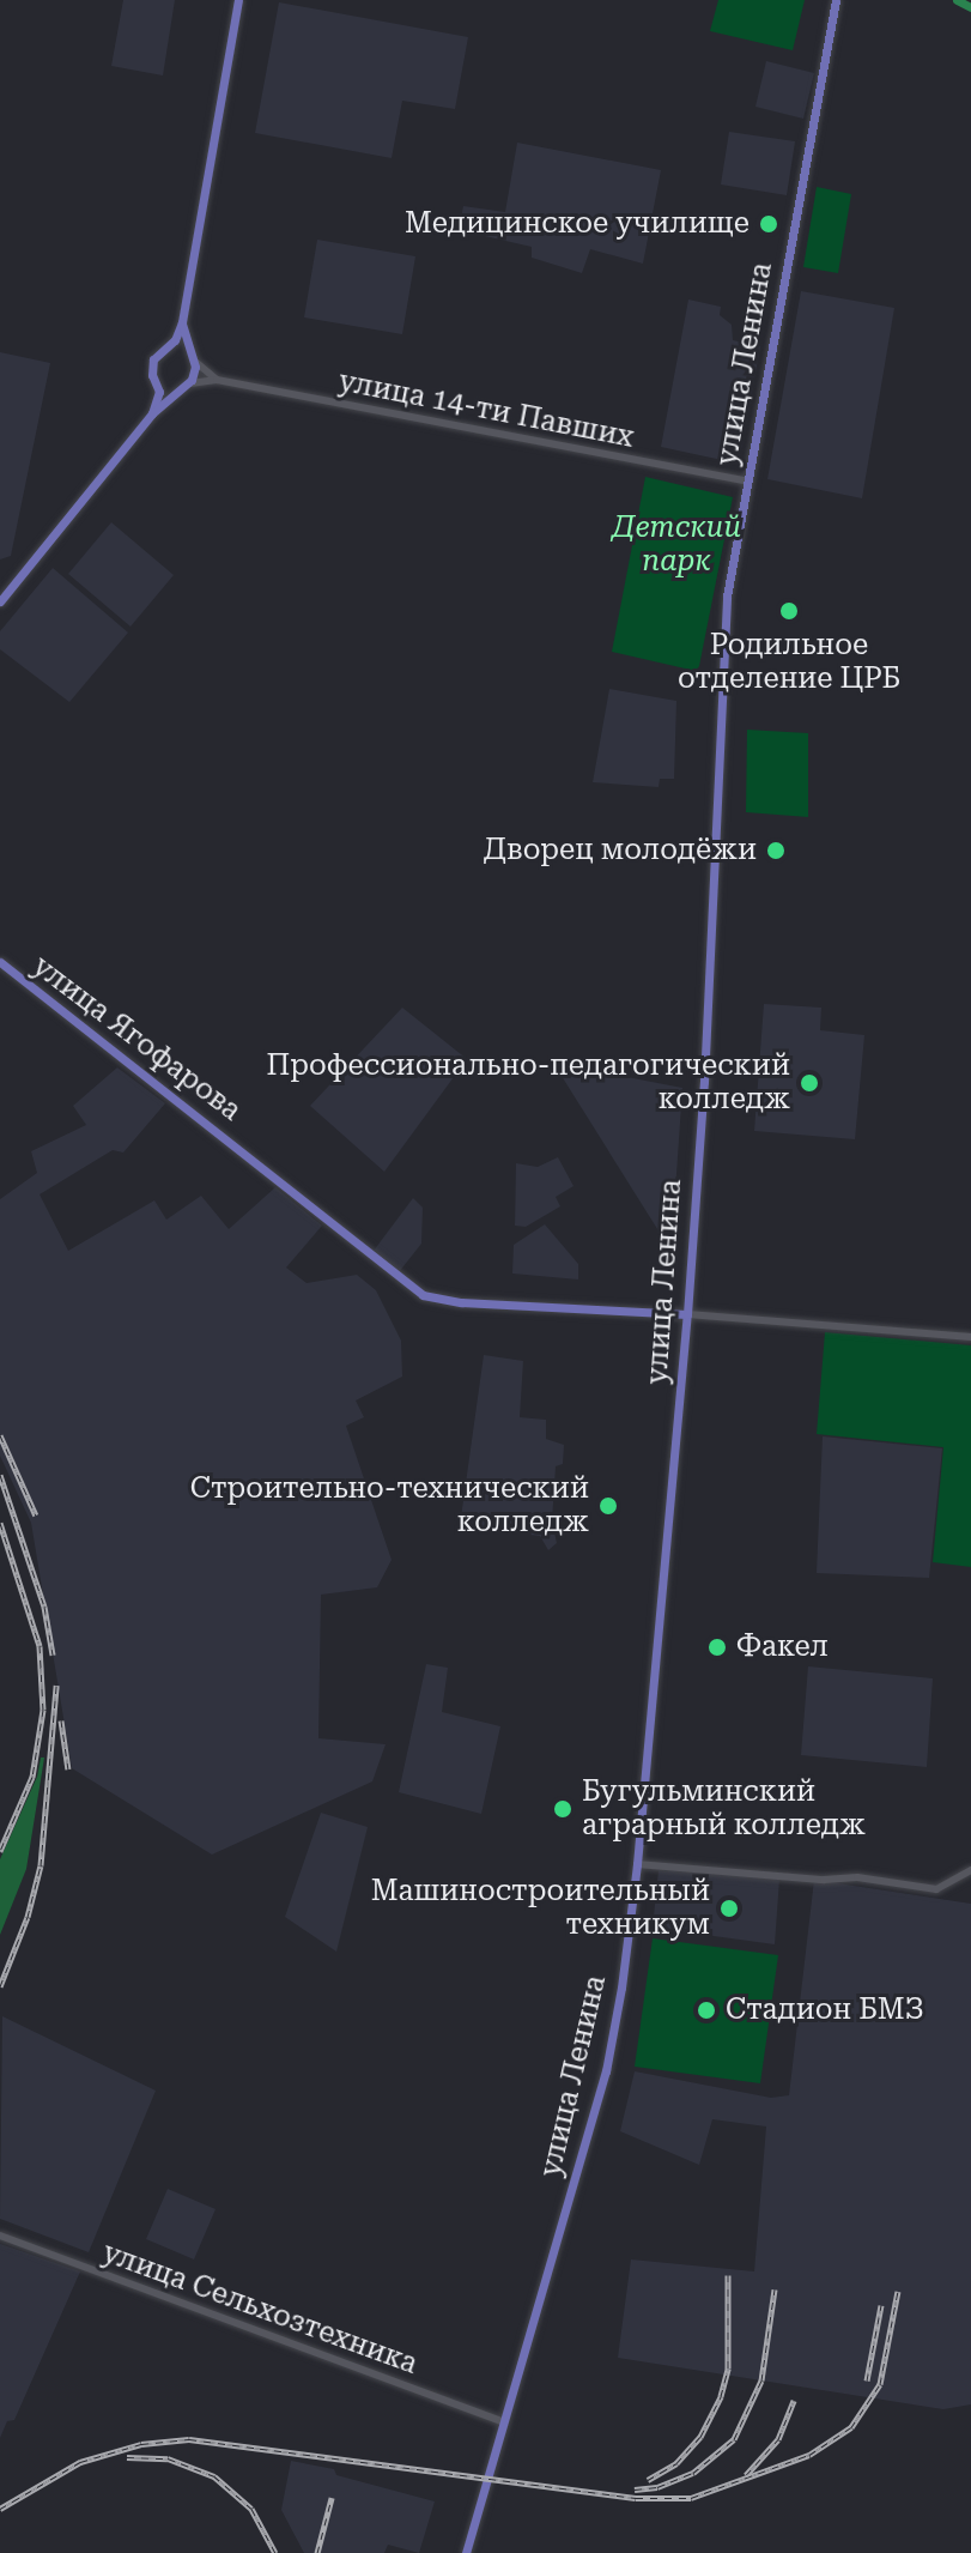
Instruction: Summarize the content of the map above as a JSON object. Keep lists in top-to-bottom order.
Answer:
{
  "streets": {
    "main road": ["улица Ленина", "улица Ягофарова"],
    "street": ["улица 14-ти Павших", "улица Сельхозтехника"]
  },
  "crossings": [
    ["улица Ленина", "улица 14-ти Павших"],
    ["улица Ленина", "улица Ягофарова"],
    ["улица Ленина", "улица Сельхозтехника"]
  ],
  "parks": ["Детский парк"],
  "places": [
    "Медицинское училище",
    "Родильное отделение ЦРБ",
    "Дворец молодёжи",
    "Профессионально-педагогический колледж",
    "Строительно-технический колледж",
    "Факел",
    "Бугульминский аграрный колледж",
    "Машиностроительный техникум",
    "Стадион БМЗ"
  ]
}
